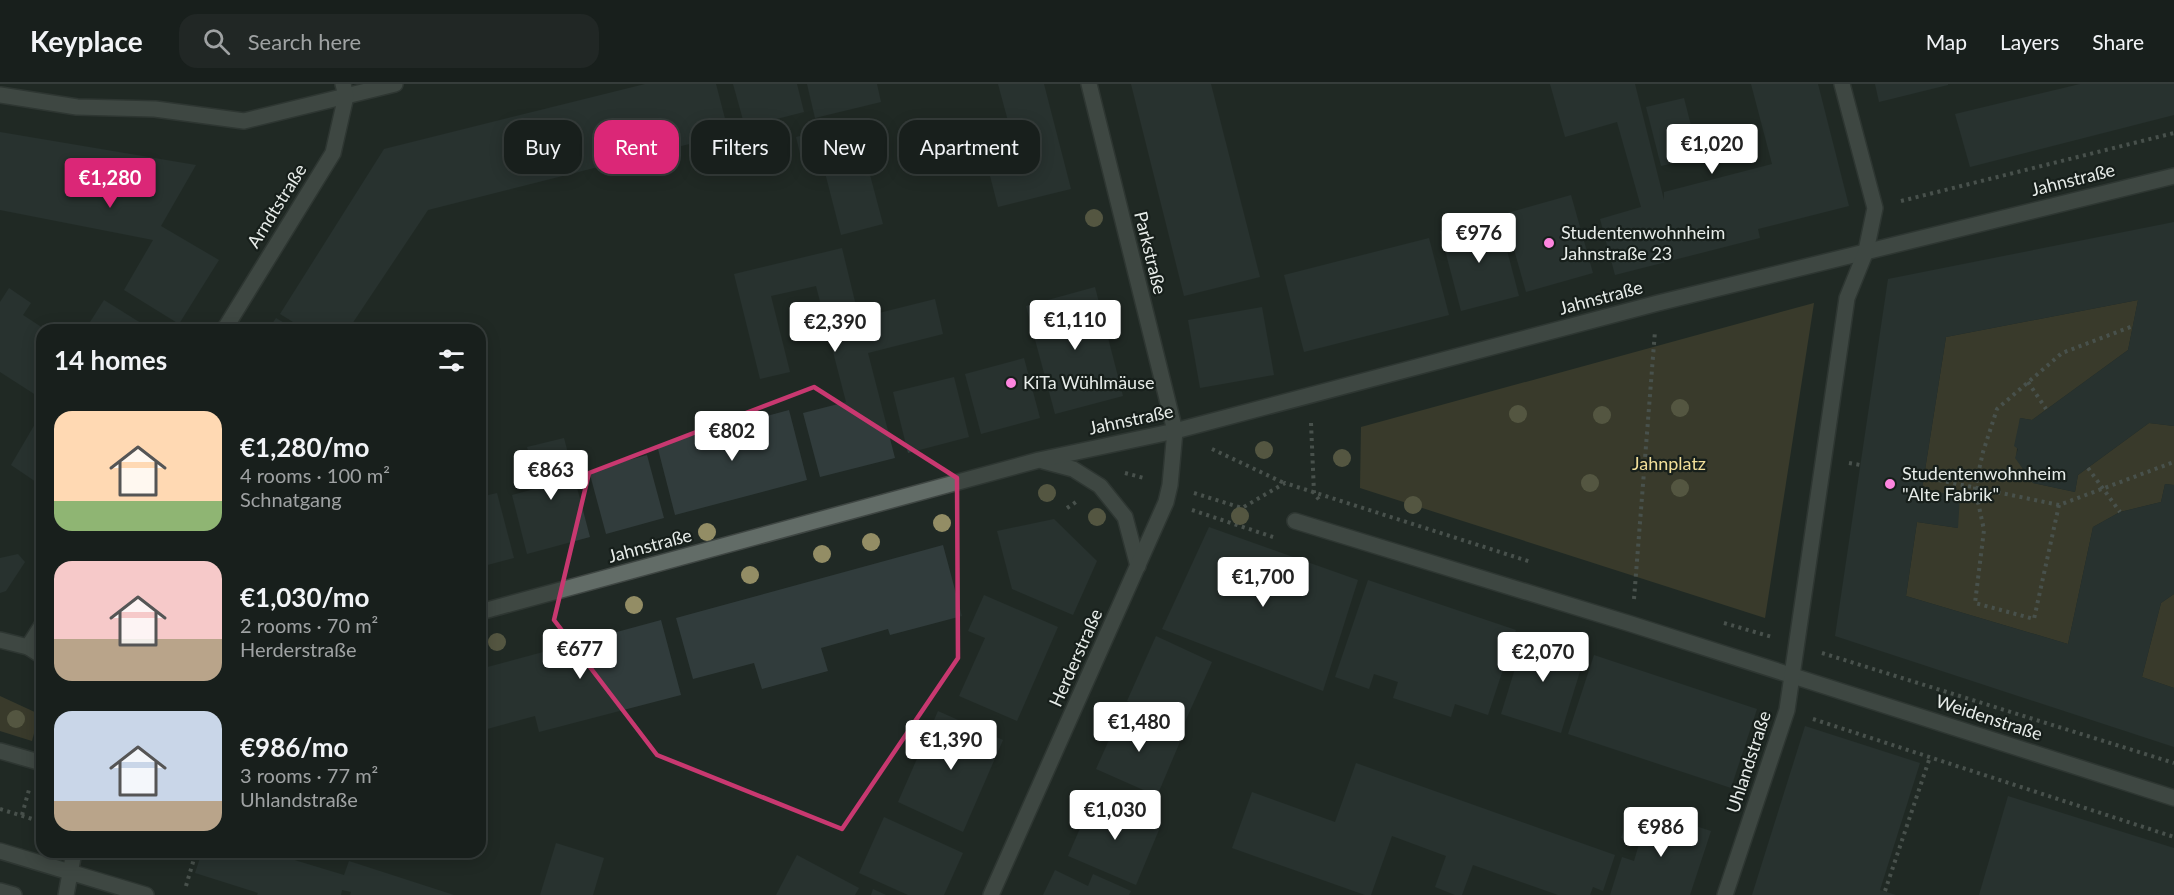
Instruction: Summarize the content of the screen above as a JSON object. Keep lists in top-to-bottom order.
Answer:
{
  "streets": {
    "street": [
      "Jahnstraße",
      "Arndtstraße",
      "Parkstraße",
      "Herderstraße",
      "Weidenstraße",
      "Uhlandstraße"
    ]
  },
  "crossings": [
    ["Jahnstraße", "Parkstraße"],
    ["Jahnstraße", "Herderstraße"],
    ["Parkstraße", "Herderstraße"],
    ["Weidenstraße", "Uhlandstraße"]
  ],
  "parks": ["Jahnplatz"],
  "places": ["Studentenwohnheim Jahnstraße 23", "KiTa Wühlmäuse", "Studentenwohnheim \"Alte Fabrik\""],
  "page": {
    "header": "Keyplace",
    "search": "Search here",
    "nav": ["Map", "Layers", "Share"],
    "chip": [
      "Buy",
      "Rent",
      "Filters",
      "New",
      "Apartment"
    ],
    "price": [
      "€1,020",
      "€1,280",
      "€976",
      "€1,110",
      "€2,390",
      "€802",
      "€863",
      "€1,700",
      "€677",
      "€2,070",
      "€1,480",
      "€1,390",
      "€1,030",
      "€986"
    ],
    "heading": "14 homes",
    "list": [
      {
        "name": "€1,280/mo",
        "note": "4 rooms · 100 m² · Schnatgang"
      },
      {
        "name": "€1,030/mo",
        "note": "2 rooms · 70 m² · Herderstraße"
      },
      {
        "name": "€986/mo",
        "note": "3 rooms · 77 m² · Uhlandstraße"
      }
    ]
  }
}
